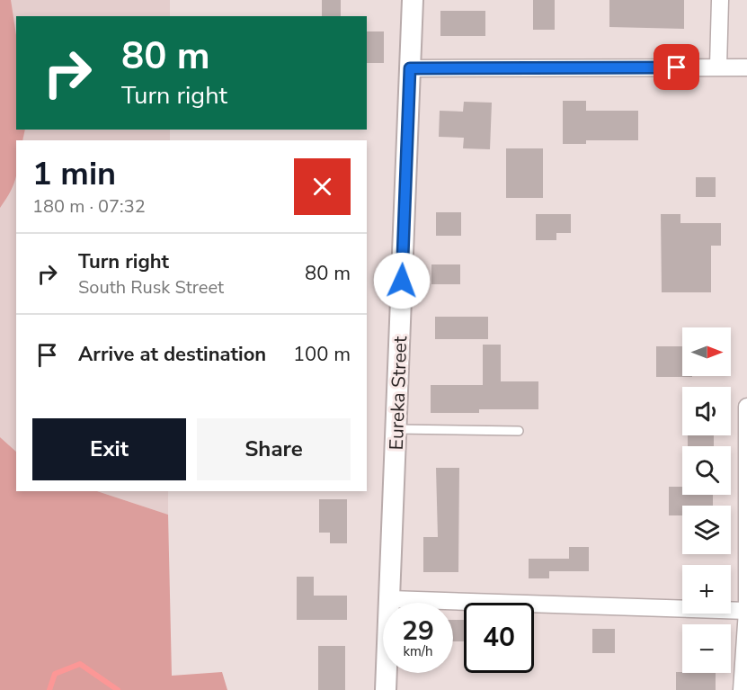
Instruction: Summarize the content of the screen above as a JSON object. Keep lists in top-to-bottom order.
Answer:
{
  "streets": {
    "street": ["Eureka Street"]
  },
  "north": "right",
  "page": {
    "turn": ["80 m", "Turn right"],
    "heading": ["1 min", "180 m · 07:32"],
    "list": [
      {
        "name": "Turn right",
        "note": "South Rusk Street",
        "value": "80 m"
      },
      {
        "name": "Arrive at destination",
        "value": "100 m"
      }
    ],
    "map_buttons": ["+", "−"],
    "buttons": ["Exit", "Share"],
    "speed": "29 km/h",
    "limit": "40"
  }
}
